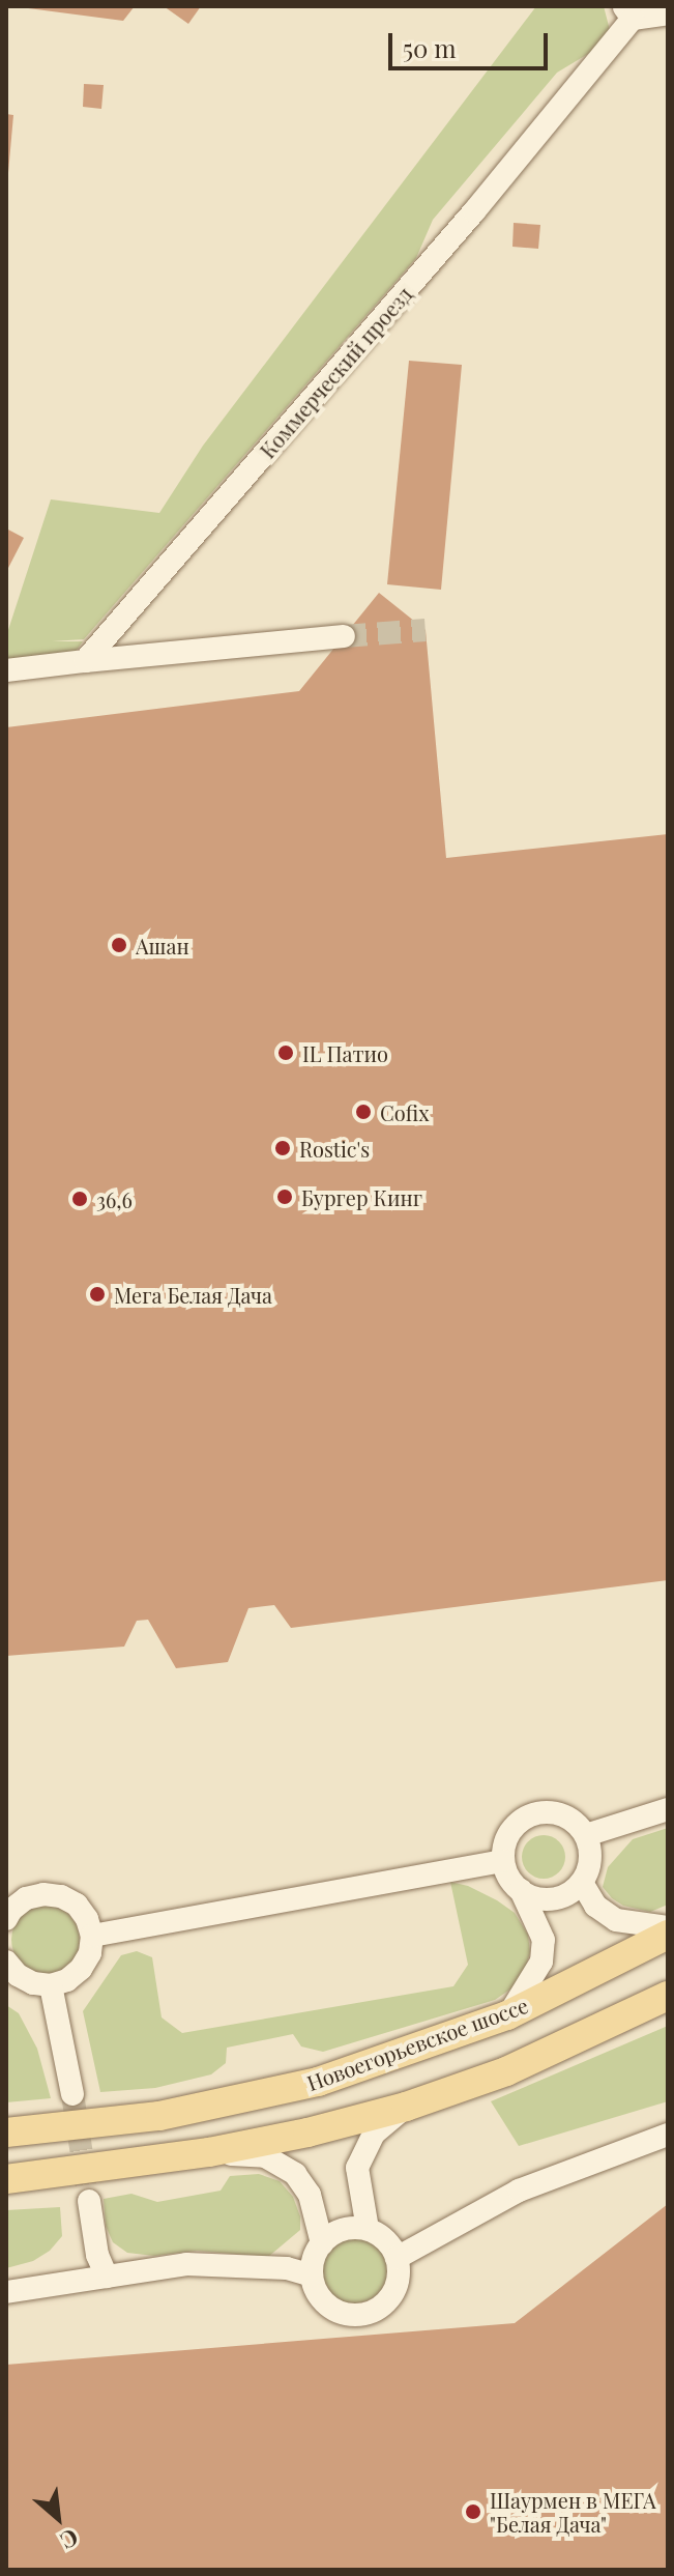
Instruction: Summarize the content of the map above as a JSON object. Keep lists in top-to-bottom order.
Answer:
{
  "streets": {
    "main road": ["Новоегорьевское шоссе"],
    "street": ["Коммерческий проезд"]
  },
  "places": [
    "Ашан",
    "IL Патио",
    "Cofix",
    "Rostic's",
    "Бургер Кинг",
    "36,6",
    "Мега Белая Дача",
    "Шаурмен в МЕГА \"Белая Дача\""
  ],
  "scale_bar": "50 m",
  "north": "bottom right"
}
